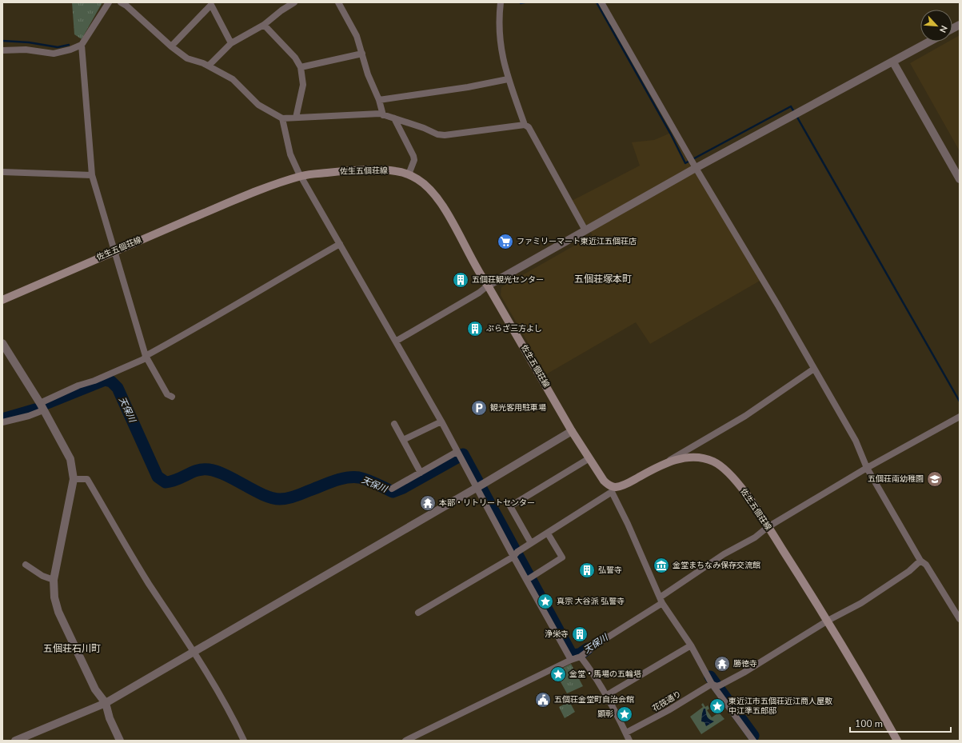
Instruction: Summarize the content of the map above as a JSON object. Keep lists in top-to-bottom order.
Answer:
{
  "streets": {
    "main road": ["佐生五個荘線"],
    "street": ["花筏通り"]
  },
  "crossings": [
    ["佐生五個荘線", "花筏通り"]
  ],
  "districts": ["五個荘塚本町", "五個荘石川町"],
  "water": ["天保川"],
  "places": {
    "supermarket": ["ファミリーマート東近江五個荘店"],
    "building": [
      "五個荘観光センター",
      "ぷらざ三方よし",
      "弘誓寺",
      "浄栄寺"
    ],
    "parking": ["観光客用駐車場"],
    "school or university": ["五個荘南幼稚園"],
    "temple": ["本部・リトリートセンター", "勝徳寺"],
    "museum": ["金堂まちなみ保存交流館"],
    "place": [
      "真宗 大谷派 弘誓寺",
      "金堂・馬場の五輪塔",
      "東近江市五個荘近江商人屋敷 中江準五郎邸",
      "顕彰"
    ],
    "public building": ["五個荘金堂町自治会館"]
  },
  "scale_bar": "100 m",
  "north": "bottom right"
}
